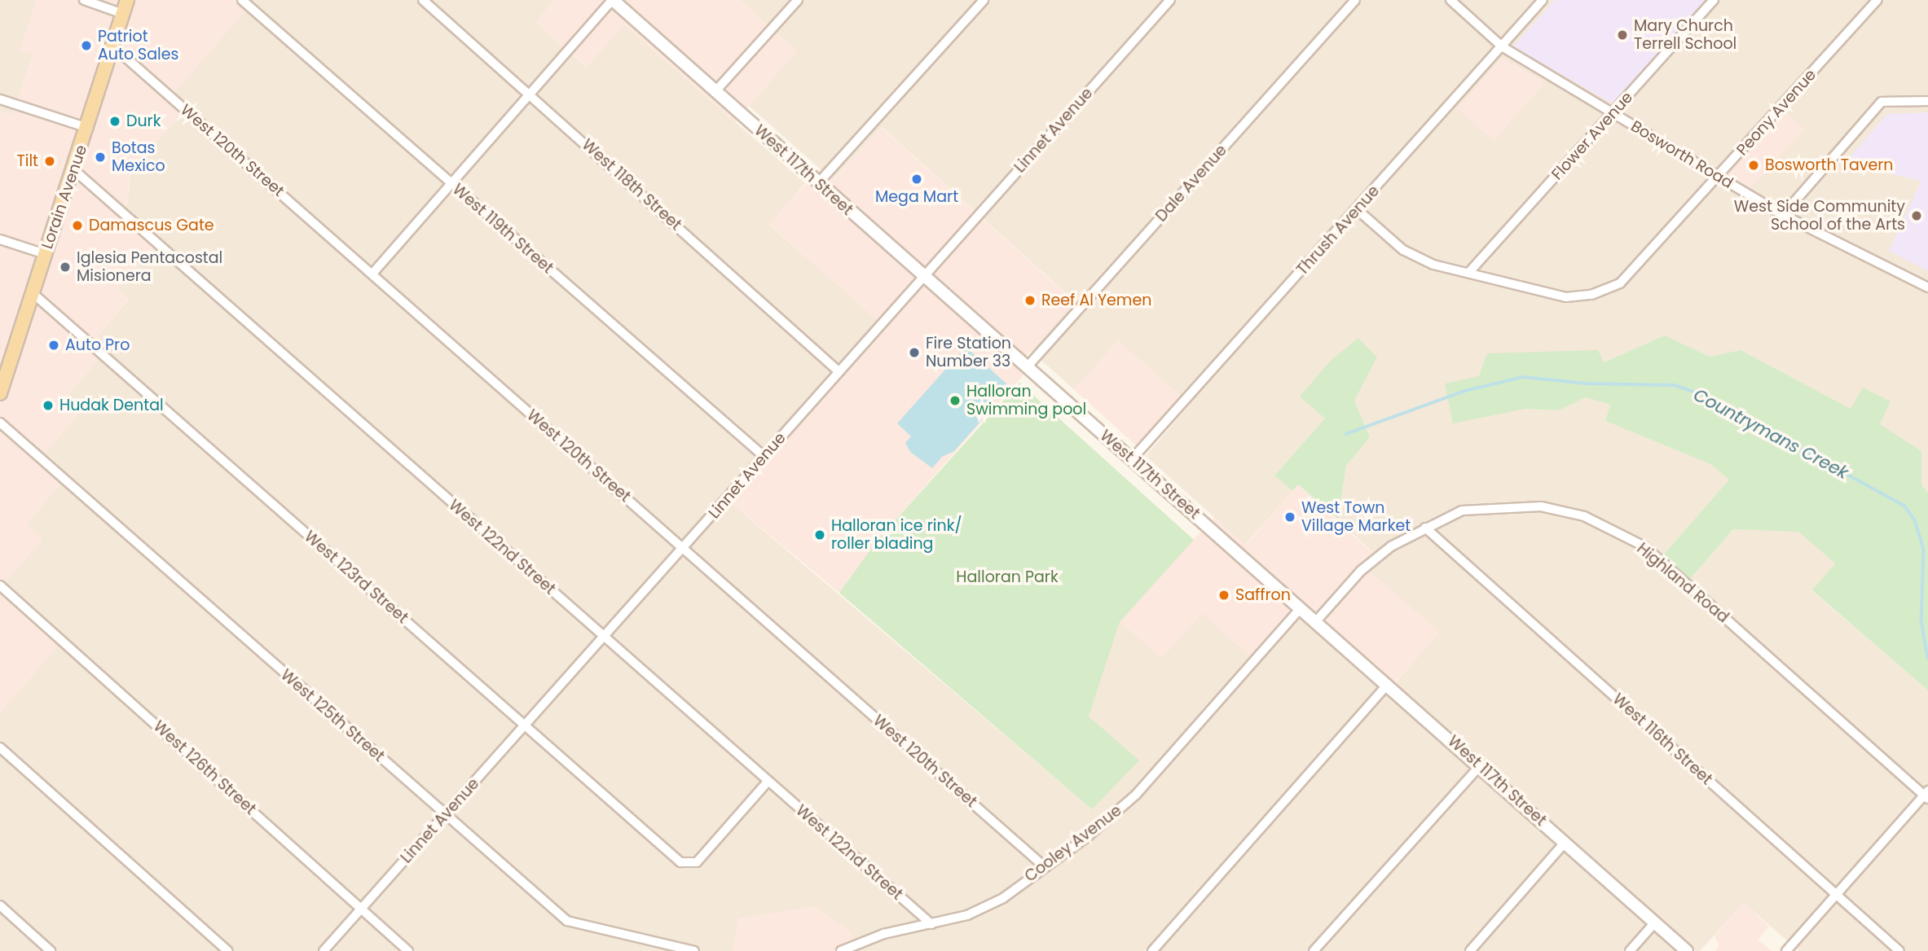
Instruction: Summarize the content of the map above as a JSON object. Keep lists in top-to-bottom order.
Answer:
{
  "streets": {
    "main road": ["West 117th Street", "Lorain Avenue"],
    "street": [
      "Peony Avenue",
      "Linnet Avenue",
      "Flower Avenue",
      "West 120th Street",
      "Bosworth Road",
      "Dale Avenue",
      "West 118th Street",
      "West 119th Street",
      "Thrush Avenue",
      "West 122nd Street",
      "West 123rd Street",
      "Highland Road",
      "West 125th Street",
      "West 116th Street",
      "West 126th Street",
      "Cooley Avenue"
    ]
  },
  "crossings": [
    ["Peony Avenue", "Flower Avenue"],
    ["Peony Avenue", "Bosworth Road"],
    ["Linnet Avenue", "West 120th Street"],
    ["Linnet Avenue", "West 117th Street"],
    ["Linnet Avenue", "West 118th Street"],
    ["Linnet Avenue", "West 119th Street"],
    ["Linnet Avenue", "West 122nd Street"],
    ["Linnet Avenue", "West 123rd Street"],
    ["Linnet Avenue", "West 125th Street"],
    ["Linnet Avenue", "West 126th Street"],
    ["Flower Avenue", "Bosworth Road"],
    ["West 120th Street", "Lorain Avenue"],
    ["West 120th Street", "Cooley Avenue"],
    ["Bosworth Road", "Thrush Avenue"],
    ["West 117th Street", "Dale Avenue"],
    ["West 117th Street", "Thrush Avenue"],
    ["West 117th Street", "Highland Road"],
    ["West 117th Street", "Cooley Avenue"],
    ["Lorain Avenue", "West 122nd Street"],
    ["Lorain Avenue", "West 123rd Street"],
    ["West 122nd Street", "West 123rd Street"],
    ["West 122nd Street", "Cooley Avenue"],
    ["Highland Road", "West 116th Street"]
  ],
  "water": ["Countrymans Creek"],
  "parks": ["Halloran Park"],
  "places": [
    "Mary Church Terrell School",
    "Patriot Auto Sales",
    "Durk",
    "Botas Mexico",
    "Tilt",
    "Bosworth Tavern",
    "Mega Mart",
    "West Side Community School of the Arts",
    "Damascus Gate",
    "Iglesia Pentacostal Misionera",
    "Reef Al Yemen",
    "Auto Pro",
    "Fire Station Number 33",
    "Halloran Swimming pool",
    "Hudak Dental",
    "West Town Village Market",
    "Halloran ice rink/ roller blading",
    "Saffron"
  ]
}
